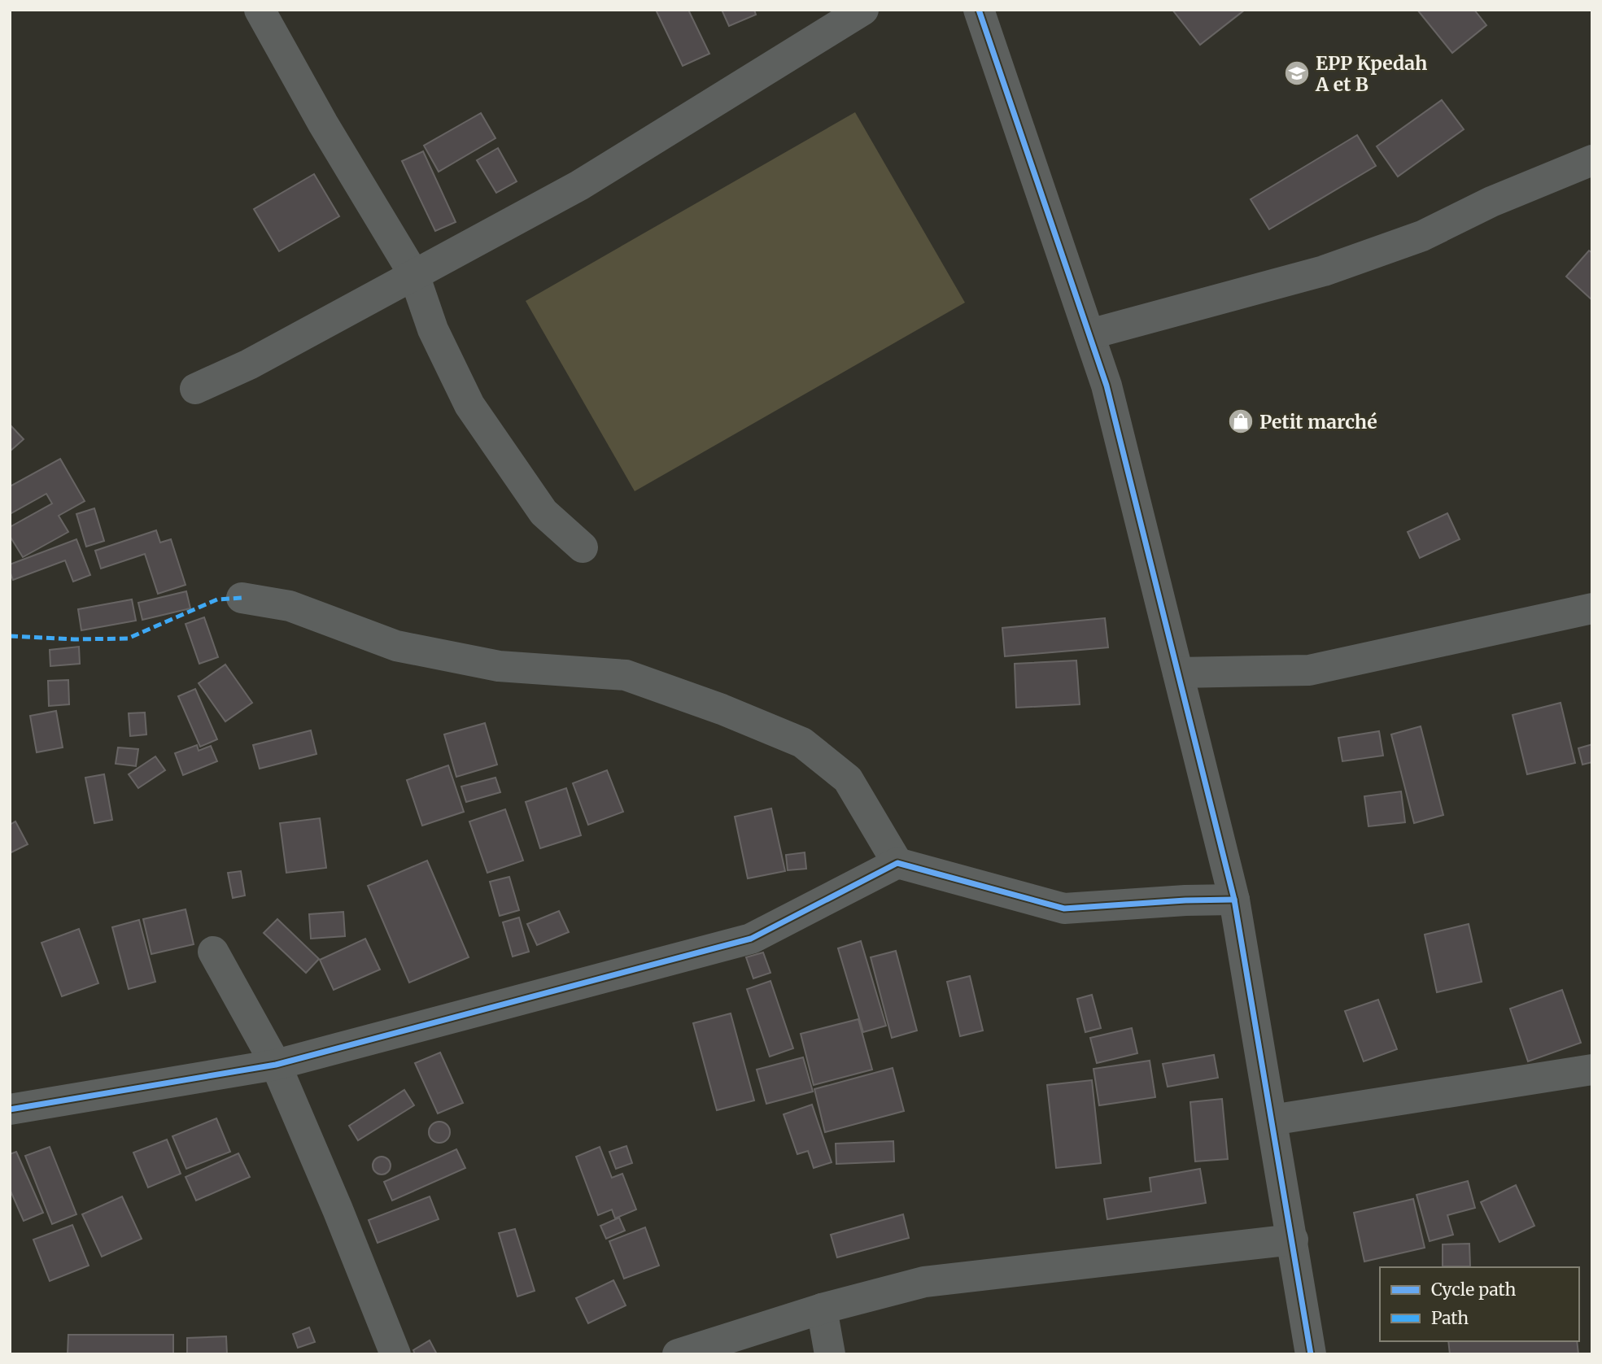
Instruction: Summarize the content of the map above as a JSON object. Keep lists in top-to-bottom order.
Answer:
{
  "places": {
    "school or university": ["EPP Kpedah A et B"],
    "shop": ["Petit marché"]
  },
  "legend": ["Cycle path", "Path"]
}
